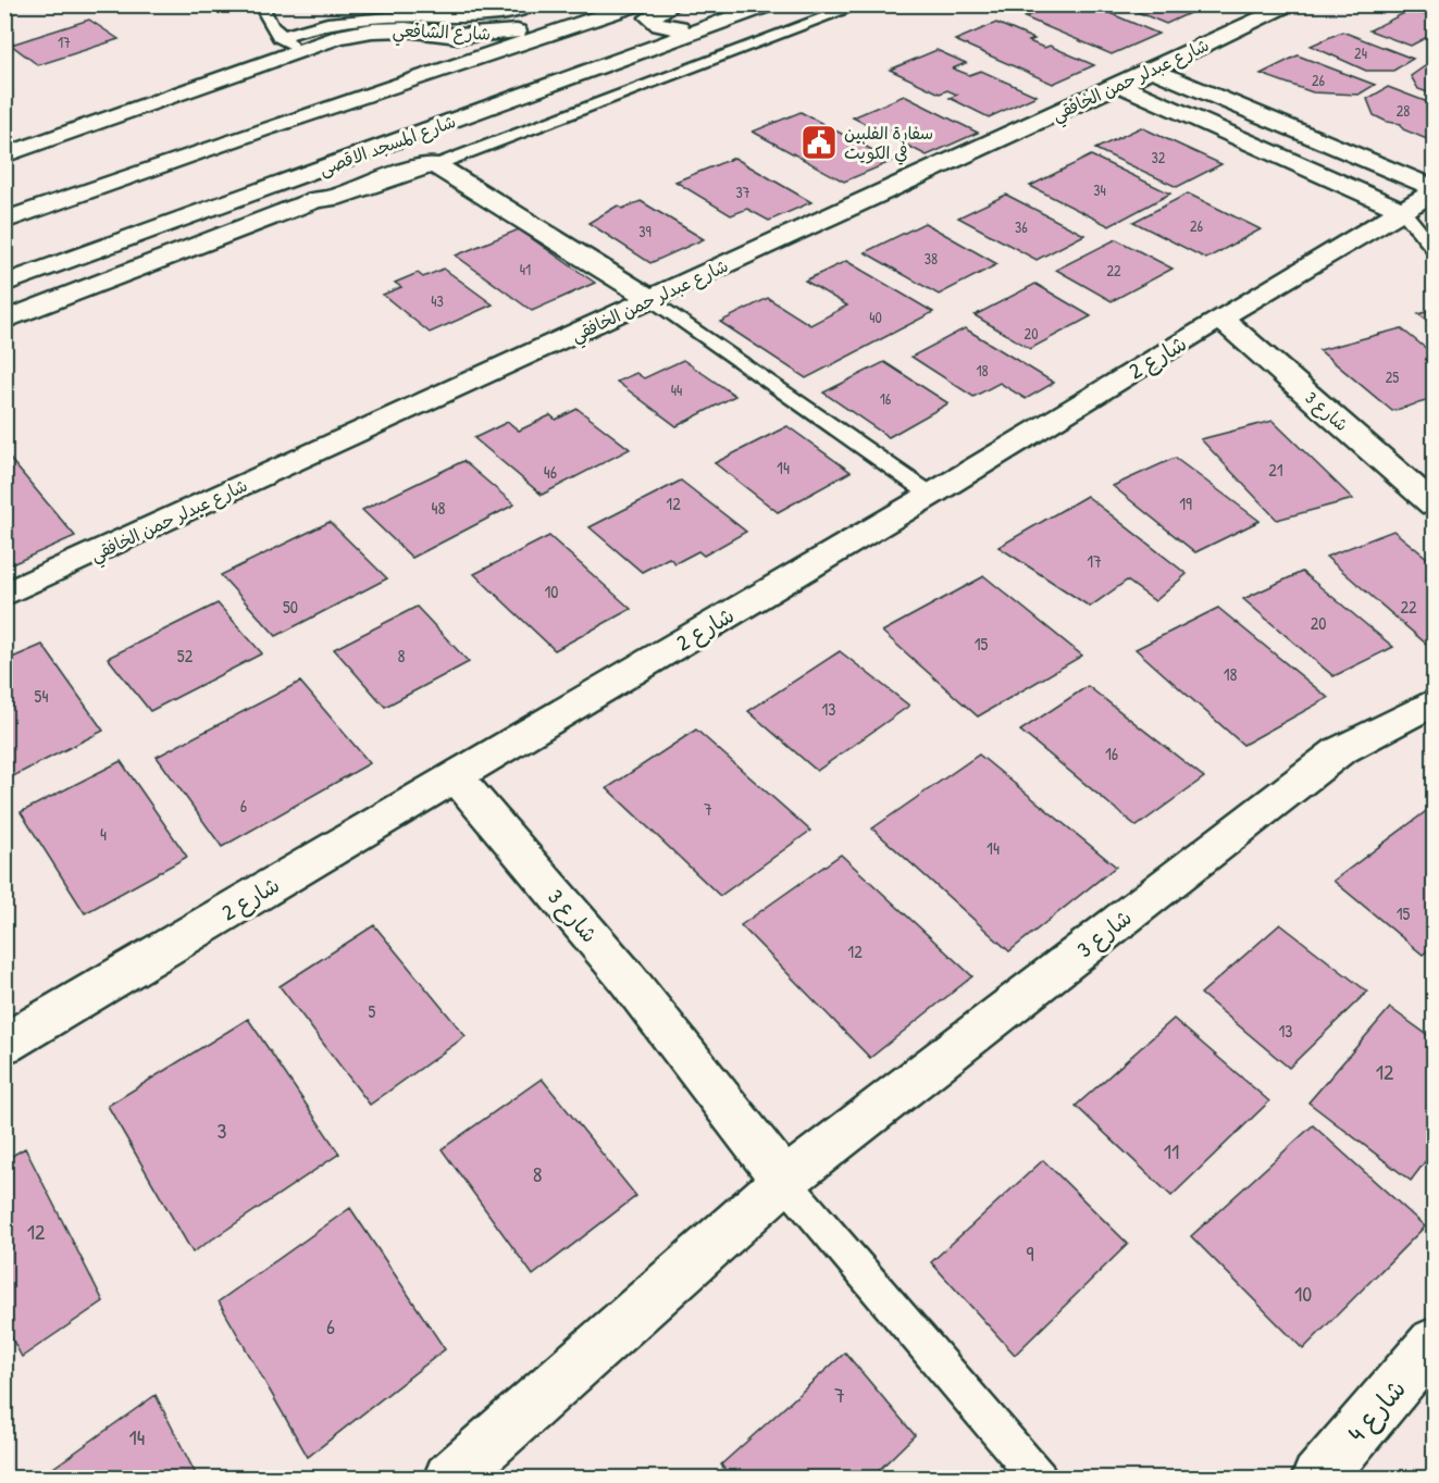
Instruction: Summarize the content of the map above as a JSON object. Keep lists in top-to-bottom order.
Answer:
{
  "streets": {
    "street": [
      "شارع الشافعي",
      "شارع عبدلر حمن الخافقي",
      "شارع المسجد الاقصى",
      "شارع 2",
      "شارع 3",
      "شارع 4"
    ]
  },
  "crossings": [
    ["شارع 2", "شارع 3"]
  ],
  "places": {
    "public building": ["سفارة الفلبين في الكويت"]
  },
  "house_numbers": [
    "17",
    "24",
    "26",
    "28",
    "32",
    "34",
    "37",
    "26",
    "36",
    "39",
    "38",
    "41",
    "22",
    "43",
    "40",
    "20",
    "18",
    "25",
    "44",
    "16",
    "14",
    "21",
    "46",
    "12",
    "19",
    "48",
    "17",
    "10",
    "50",
    "22",
    "20",
    "15",
    "52",
    "8",
    "18",
    "54",
    "13",
    "16",
    "6",
    "7",
    "4",
    "14",
    "15",
    "12",
    "5",
    "13",
    "12",
    "3",
    "11",
    "8",
    "12",
    "9",
    "10",
    "6",
    "7",
    "14"
  ]
}
